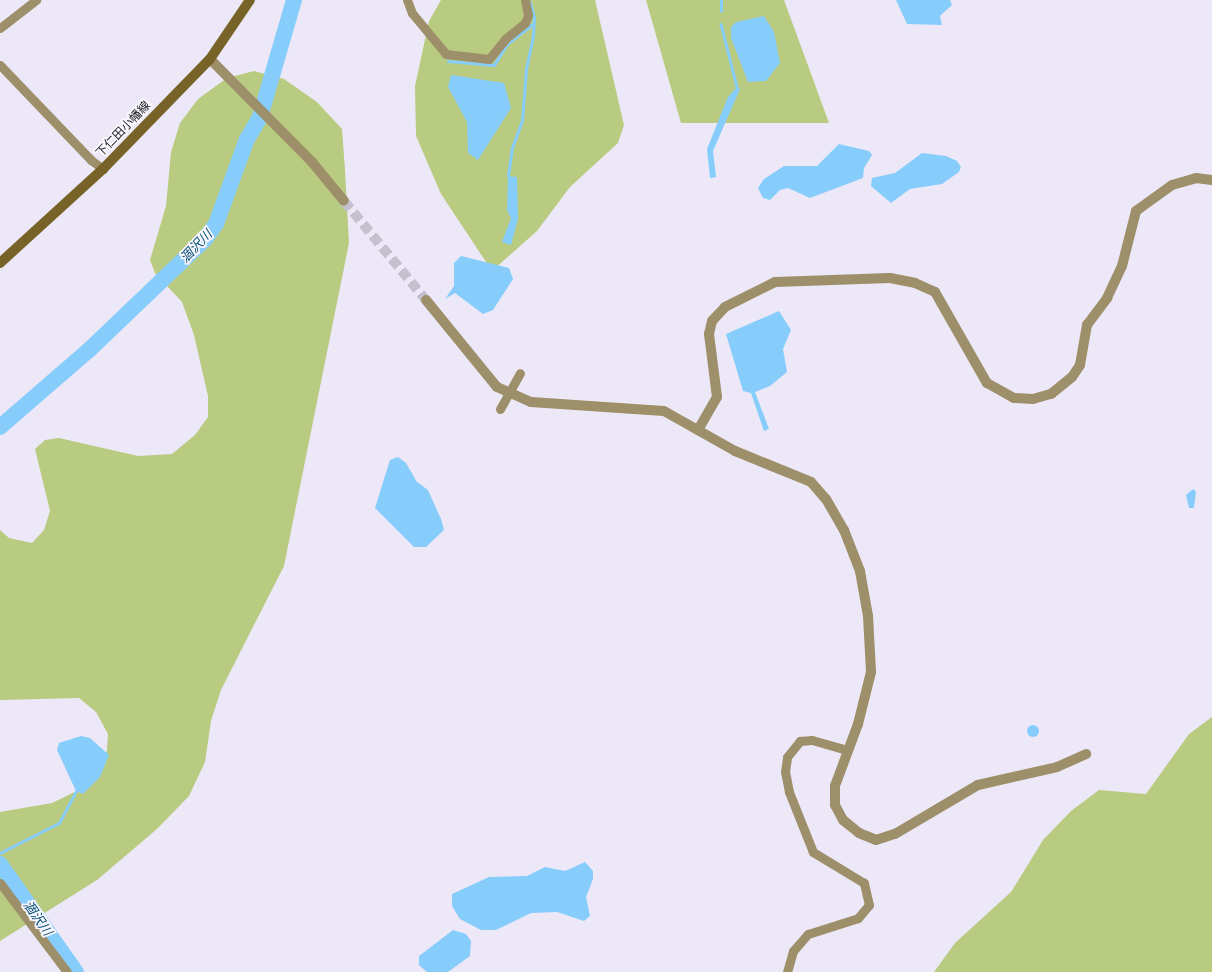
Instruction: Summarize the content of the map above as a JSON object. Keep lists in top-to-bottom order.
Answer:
{
  "streets": {
    "main road": ["下仁田小幡線"]
  },
  "water": ["涸沢川"]
}
